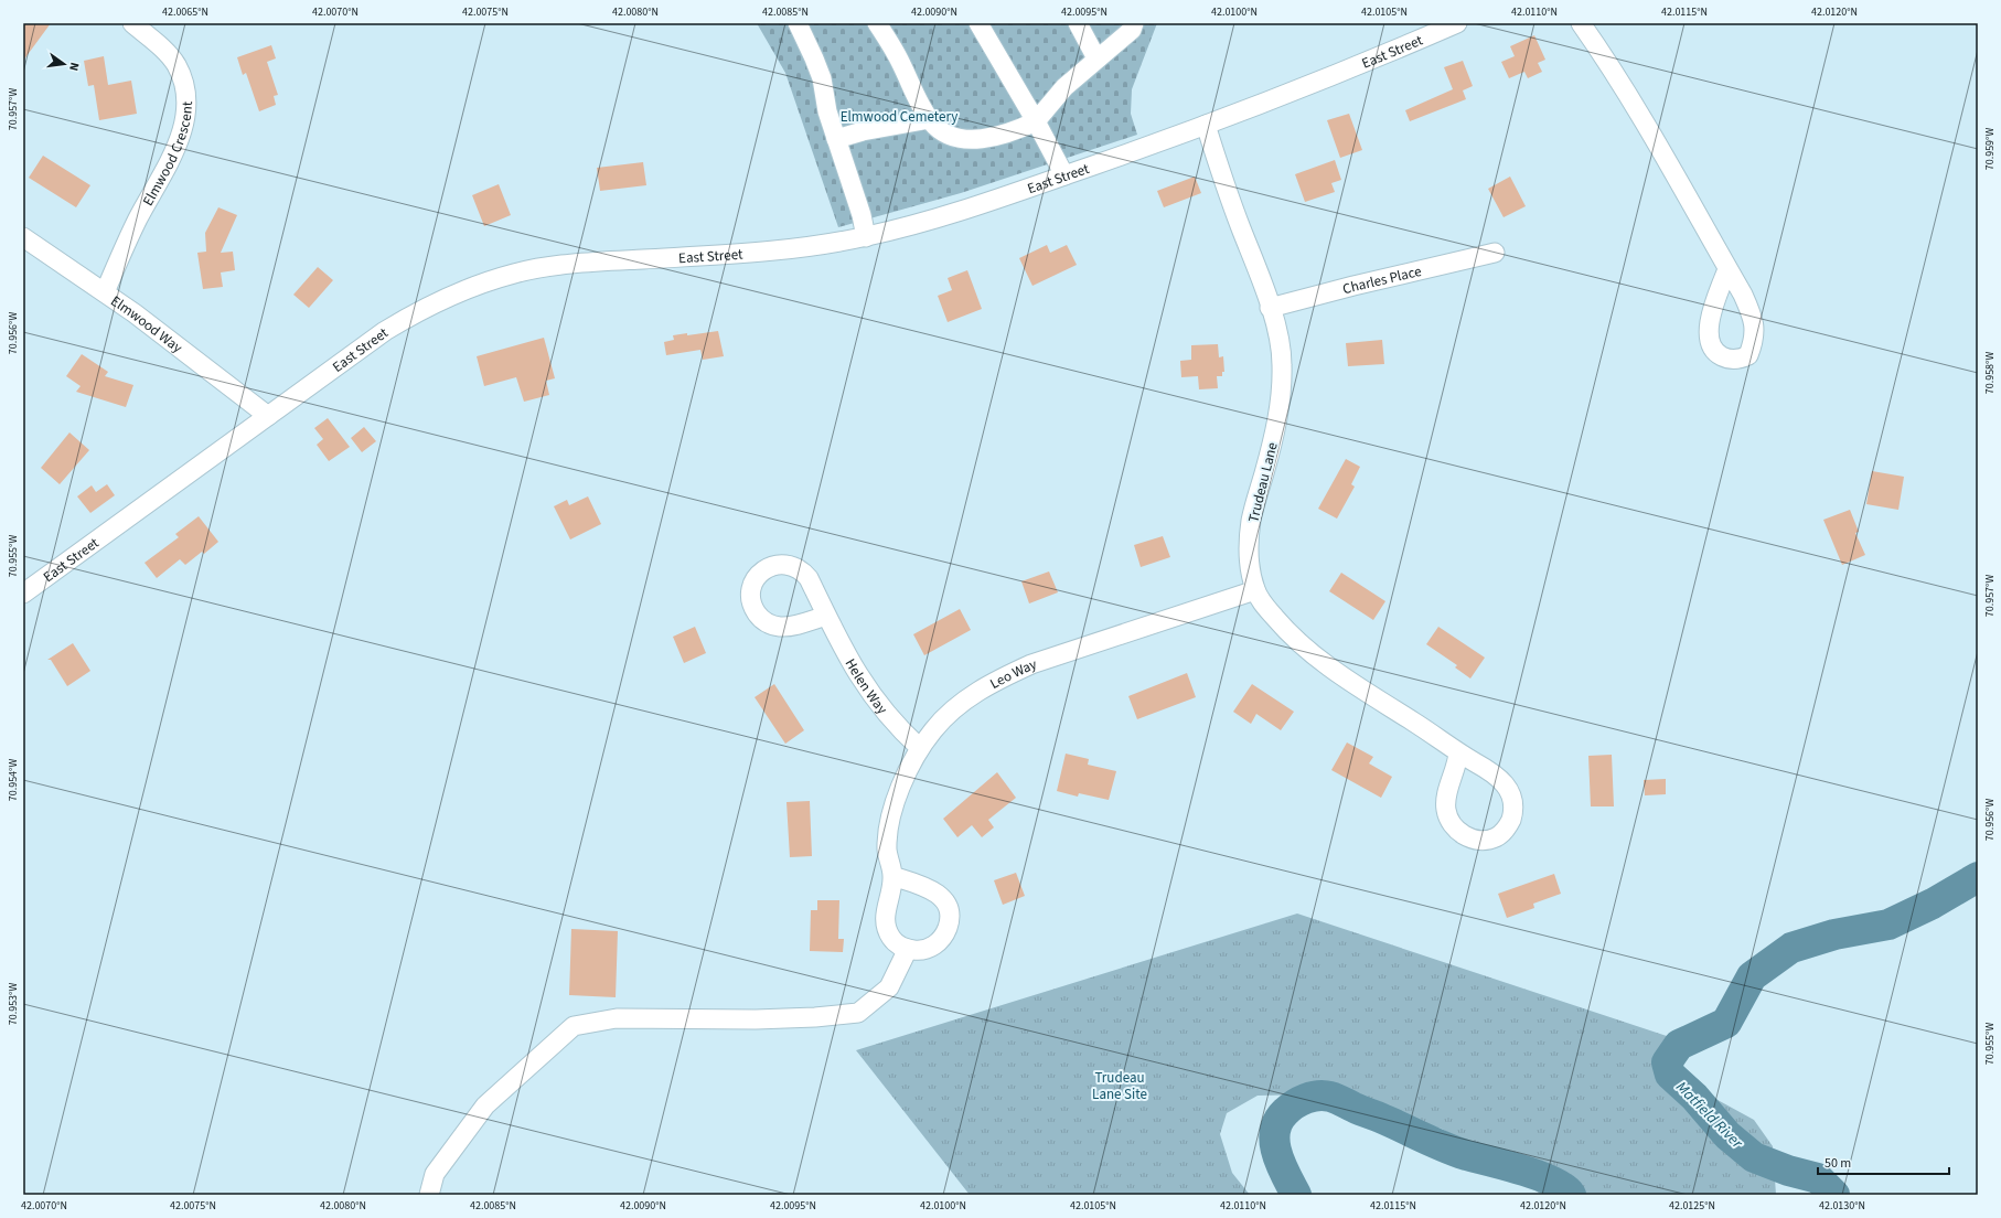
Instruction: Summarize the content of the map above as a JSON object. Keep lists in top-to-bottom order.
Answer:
{
  "streets": {
    "street": [
      "East Street",
      "Elmwood Crescent",
      "Charles Place",
      "Elmwood Way",
      "Trudeau Lane",
      "Leo Way",
      "Helen Way"
    ]
  },
  "crossings": [
    ["East Street", "Elmwood Way"],
    ["East Street", "Trudeau Lane"],
    ["Elmwood Crescent", "Elmwood Way"],
    ["Charles Place", "Trudeau Lane"],
    ["Trudeau Lane", "Leo Way"],
    ["Leo Way", "Helen Way"]
  ],
  "water": ["Matfield River"],
  "parks": ["Elmwood Cemetery", "Trudeau Lane Site"],
  "scale_bar": "50 m",
  "north": "right",
  "coordinates": [
    "42.0065°N",
    "42.0070°N",
    "42.0075°N",
    "42.0080°N",
    "42.0085°N",
    "42.0090°N",
    "42.0095°N",
    "42.0100°N",
    "42.0105°N",
    "42.0110°N",
    "42.0115°N",
    "42.0120°N",
    "70.957°W",
    "70.959°W",
    "70.956°W",
    "70.958°W",
    "70.955°W",
    "70.954°W",
    "70.953°W",
    "42.0125°N",
    "42.0130°N"
  ]
}
